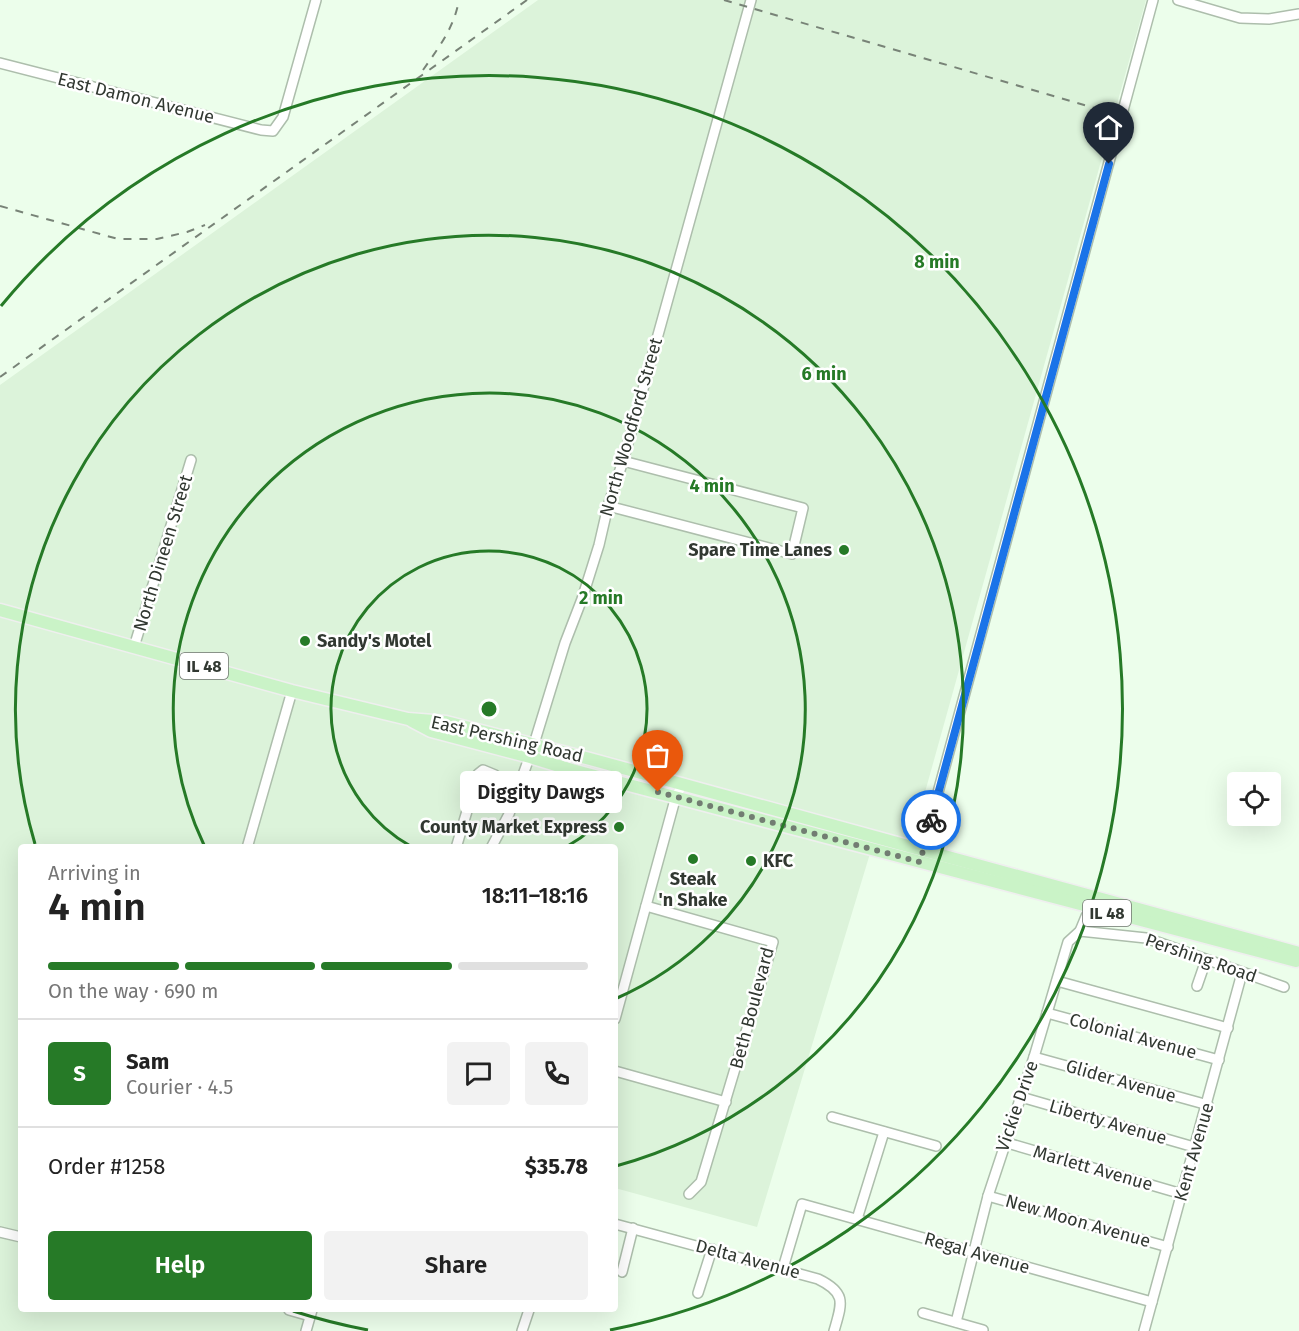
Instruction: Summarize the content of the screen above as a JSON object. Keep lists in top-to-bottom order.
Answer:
{
  "streets": {
    "main road": ["IL 48", "East Pershing Road"],
    "street": [
      "East Damon Avenue",
      "North Woodford Street",
      "North Dineen Street",
      "Pershing Road",
      "Beth Boulevard",
      "Colonial Avenue",
      "Glider Avenue",
      "Vickie Drive",
      "Liberty Avenue",
      "Kent Avenue",
      "Marlett Avenue",
      "New Moon Avenue",
      "Regal Avenue",
      "Delta Avenue"
    ]
  },
  "crossings": [
    ["North Woodford Street", "East Pershing Road"],
    ["North Dineen Street", "East Pershing Road"],
    ["East Pershing Road", "Vickie Drive"],
    ["Pershing Road", "Vickie Drive"],
    ["Pershing Road", "Kent Avenue"],
    ["Colonial Avenue", "Vickie Drive"],
    ["Colonial Avenue", "Kent Avenue"],
    ["Glider Avenue", "Vickie Drive"],
    ["Glider Avenue", "Kent Avenue"],
    ["Vickie Drive", "Liberty Avenue"],
    ["Vickie Drive", "Marlett Avenue"],
    ["Vickie Drive", "New Moon Avenue"],
    ["Vickie Drive", "Regal Avenue"],
    ["Liberty Avenue", "Kent Avenue"],
    ["Kent Avenue", "Marlett Avenue"],
    ["Kent Avenue", "New Moon Avenue"],
    ["Kent Avenue", "Regal Avenue"],
    ["Regal Avenue", "Delta Avenue"]
  ],
  "places": [
    "Spare Time Lanes",
    "Sandy's Motel",
    "Diggity Dawgs",
    "County Market Express",
    "Steak 'n Shake",
    "KFC"
  ],
  "page": {
    "bubble": "Diggity Dawgs",
    "heading": ["4 min", "Arriving in", "18:11–18:16"],
    "panel": [
      "Sam",
      "Courier · 4.5",
      "Order #1258",
      "$35.78"
    ],
    "bar": "On the way · 690 m",
    "round": "S",
    "buttons": ["Help", "Share"]
  },
  "rings": [
    "8 min",
    "6 min",
    "4 min",
    "2 min"
  ]
}
